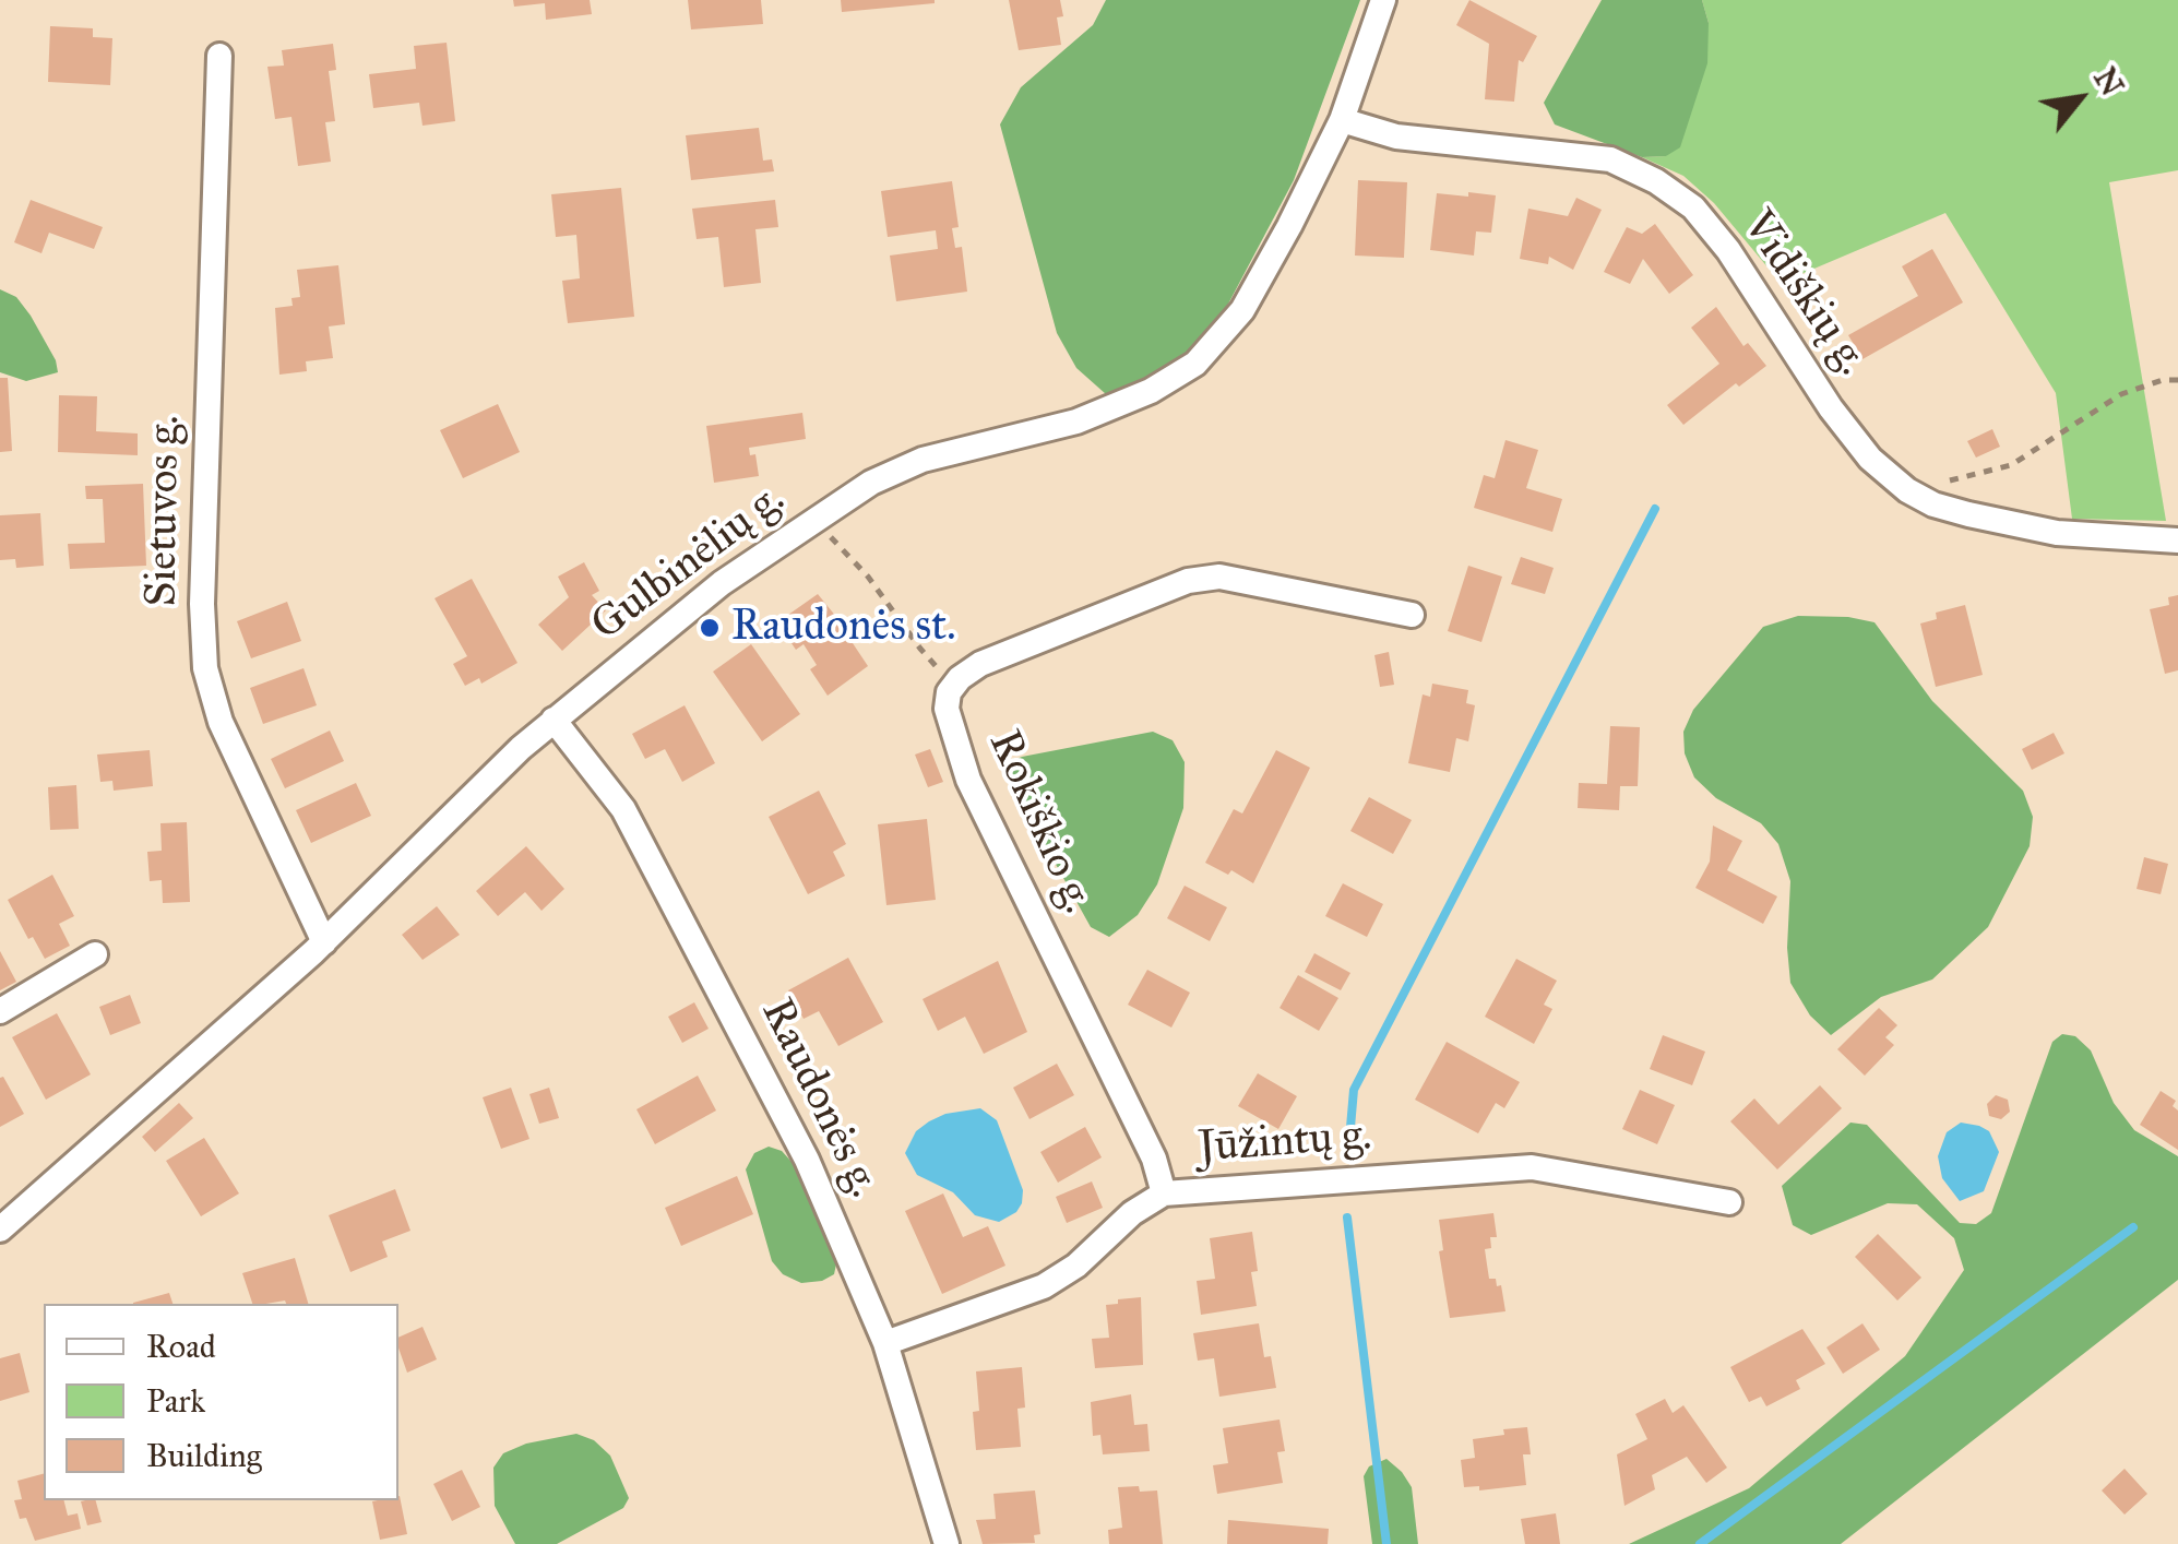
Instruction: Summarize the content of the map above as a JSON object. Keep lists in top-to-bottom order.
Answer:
{
  "streets": {
    "street": [
      "Vidiškių g.",
      "Sietuvos g.",
      "Gulbinėlių g.",
      "Rokiškio g.",
      "Raudonės g.",
      "Jūžintų g."
    ]
  },
  "crossings": [
    ["Vidiškių g.", "Gulbinėlių g."],
    ["Sietuvos g.", "Gulbinėlių g."],
    ["Gulbinėlių g.", "Raudonės g."],
    ["Rokiškio g.", "Jūžintų g."],
    ["Raudonės g.", "Jūžintų g."]
  ],
  "places": ["Raudonės st."],
  "legend": ["Road", "Park", "Building"],
  "north": "top right"
}
